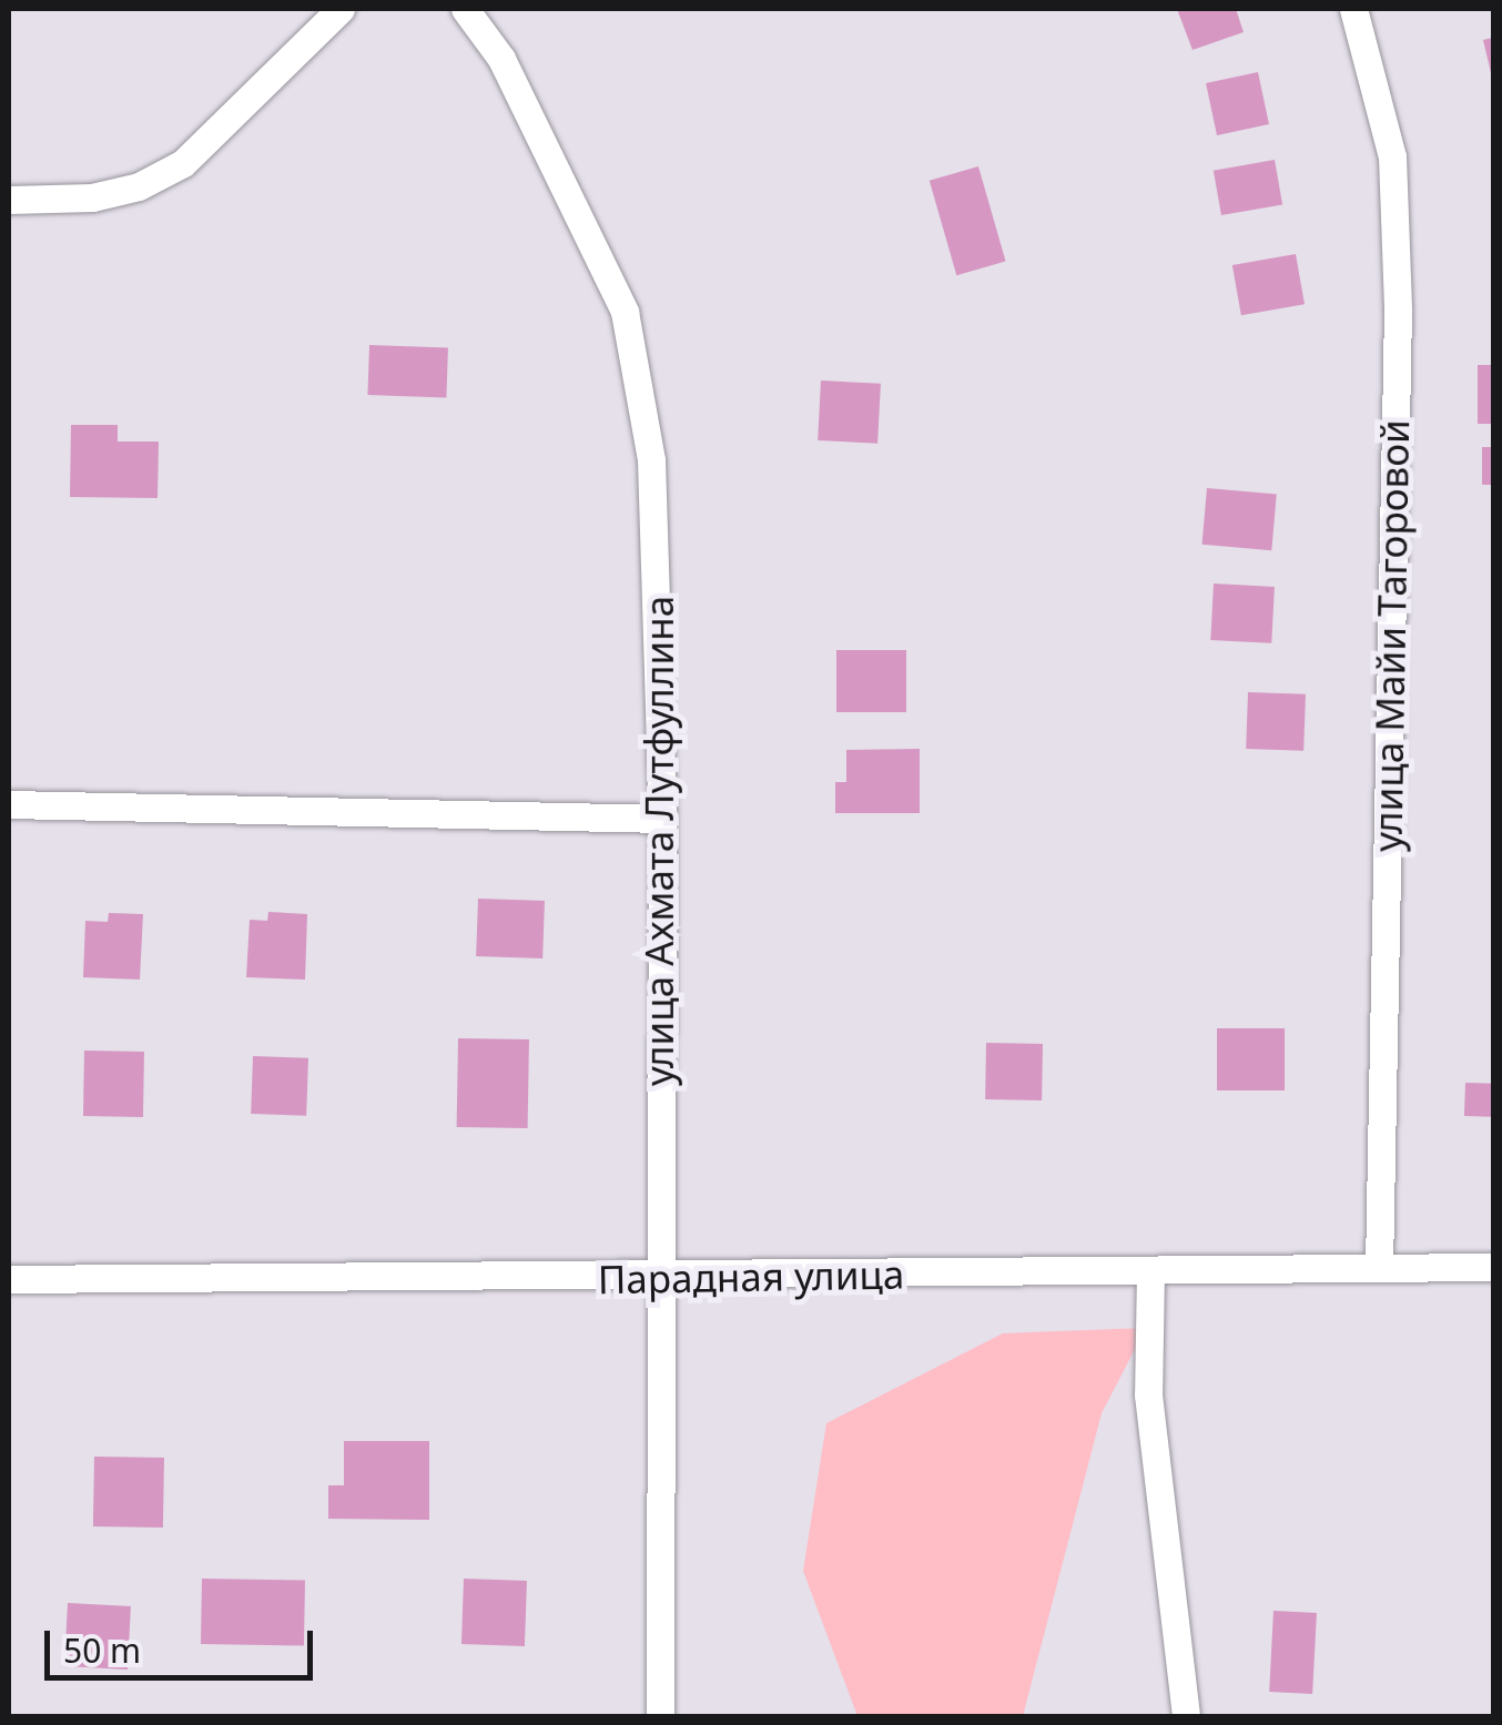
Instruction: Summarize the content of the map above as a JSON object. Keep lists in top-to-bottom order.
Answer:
{
  "streets": {
    "street": ["улица Майи Тагоровой", "улица Ахмата Лутфуллина", "Парадная улица"]
  },
  "crossings": [
    ["улица Майи Тагоровой", "Парадная улица"],
    ["улица Ахмата Лутфуллина", "Парадная улица"]
  ],
  "scale_bar": "50 m"
}
